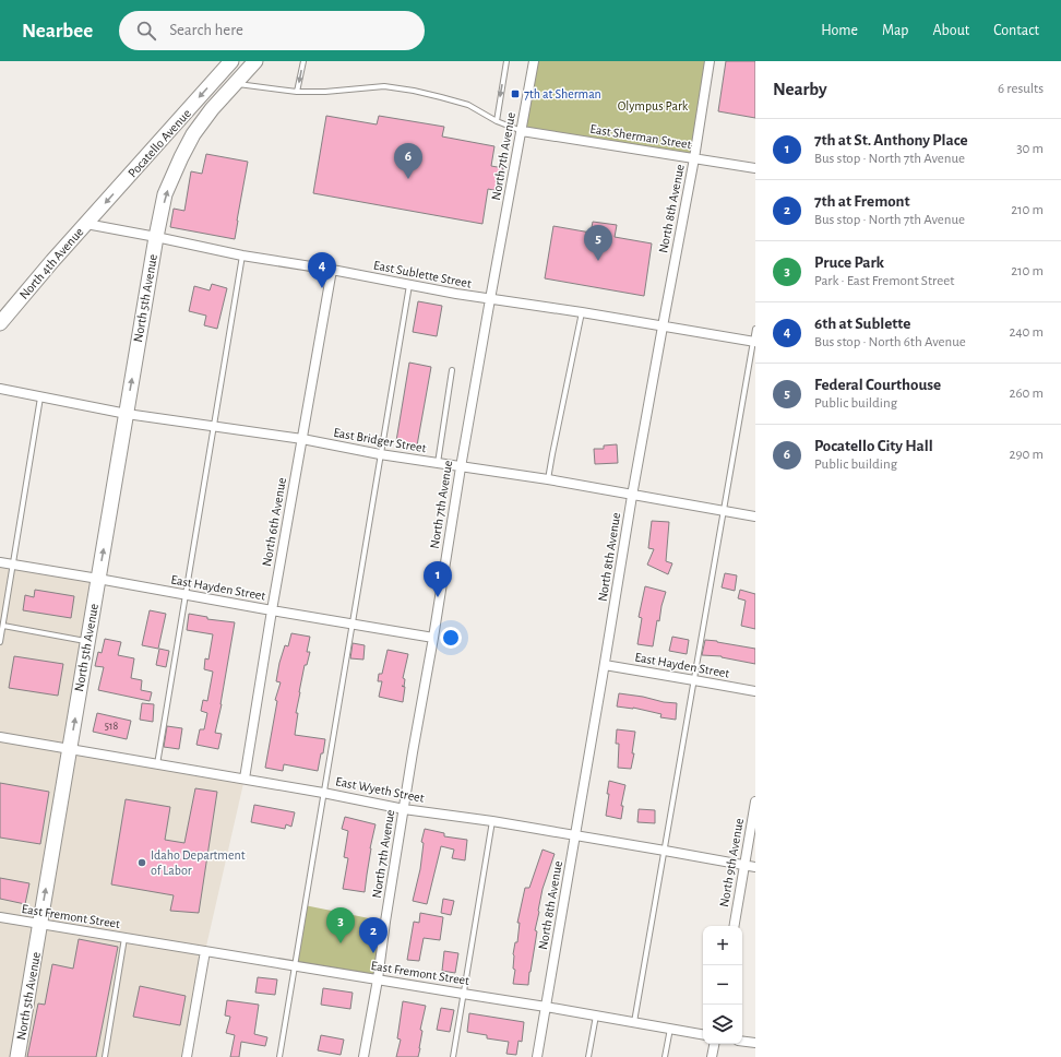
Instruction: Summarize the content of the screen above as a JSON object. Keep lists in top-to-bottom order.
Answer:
{
  "streets": {
    "main road": ["Pocatello Avenue", "North 4th Avenue", "North 5th Avenue"],
    "street": [
      "East Sherman Street",
      "North 7th Avenue",
      "North 8th Avenue",
      "East Sublette Street",
      "East Bridger Street",
      "North 6th Avenue",
      "East Hayden Street",
      "East Wyeth Street",
      "North 9th Avenue",
      "East Fremont Street"
    ]
  },
  "crossings": [
    ["East Sherman Street", "North 7th Avenue"],
    ["East Sherman Street", "North 8th Avenue"],
    ["Pocatello Avenue", "North 4th Avenue"],
    ["Pocatello Avenue", "East Sublette Street"],
    ["Pocatello Avenue", "North 5th Avenue"],
    ["North 7th Avenue", "East Sublette Street"],
    ["North 7th Avenue", "East Bridger Street"],
    ["North 7th Avenue", "East Hayden Street"],
    ["North 7th Avenue", "East Wyeth Street"],
    ["North 7th Avenue", "East Fremont Street"],
    ["North 8th Avenue", "East Sublette Street"],
    ["North 8th Avenue", "East Bridger Street"],
    ["North 8th Avenue", "East Hayden Street"],
    ["North 8th Avenue", "East Wyeth Street"],
    ["North 8th Avenue", "East Fremont Street"],
    ["North 4th Avenue", "East Sublette Street"],
    ["East Sublette Street", "North 5th Avenue"],
    ["East Sublette Street", "North 6th Avenue"],
    ["North 5th Avenue", "East Bridger Street"],
    ["North 5th Avenue", "East Hayden Street"],
    ["North 5th Avenue", "East Wyeth Street"],
    ["North 5th Avenue", "East Fremont Street"],
    ["East Bridger Street", "North 6th Avenue"],
    ["North 6th Avenue", "East Hayden Street"],
    ["North 6th Avenue", "East Wyeth Street"],
    ["East Wyeth Street", "North 9th Avenue"]
  ],
  "one_way": ["North 5th Avenue"],
  "parks": ["Olympus Park"],
  "places": {
    "transit": ["7th at Sherman"],
    "other": ["Idaho Department of Labor"]
  },
  "house_numbers": ["518"],
  "page": {
    "header": "Nearbee",
    "search": "Search here",
    "nav": [
      "Home",
      "Map",
      "About",
      "Contact"
    ],
    "heading": ["Nearby", "6 results"],
    "list": [
      {
        "mark": "1",
        "name": "7th at St. Anthony Place",
        "note": "Bus stop · North 7th Avenue",
        "value": "30 m"
      },
      {
        "mark": "2",
        "name": "7th at Fremont",
        "note": "Bus stop · North 7th Avenue",
        "value": "210 m"
      },
      {
        "mark": "3",
        "name": "Pruce Park",
        "note": "Park · East Fremont Street",
        "value": "210 m"
      },
      {
        "mark": "4",
        "name": "6th at Sublette",
        "note": "Bus stop · North 6th Avenue",
        "value": "240 m"
      },
      {
        "mark": "5",
        "name": "Federal Courthouse",
        "note": "Public building",
        "value": "260 m"
      },
      {
        "mark": "6",
        "name": "Pocatello City Hall",
        "note": "Public building",
        "value": "290 m"
      }
    ],
    "pins": [
      "6",
      "5",
      "4",
      "1",
      "3",
      "2"
    ],
    "map_buttons": ["+", "−"]
  }
}
